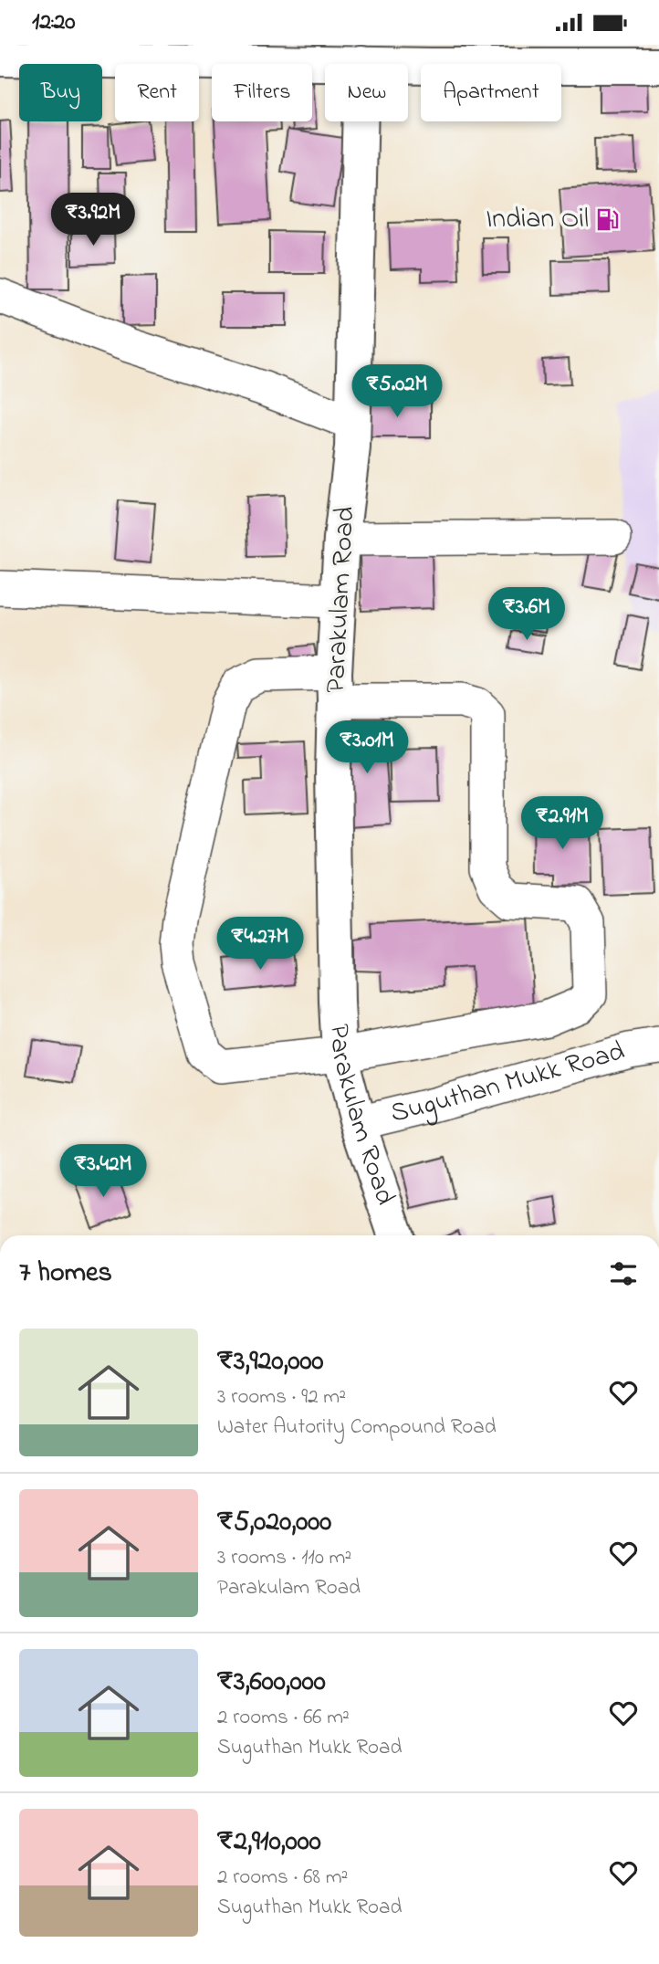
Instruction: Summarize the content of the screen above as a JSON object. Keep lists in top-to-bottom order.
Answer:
{
  "streets": {
    "main road": ["Parakulam Road"],
    "street": ["Suguthan Mukk Road"]
  },
  "crossings": [
    ["Parakulam Road", "Suguthan Mukk Road"]
  ],
  "places": {
    "fuel station": ["Indian Oil"]
  },
  "page": {
    "status": "12:20",
    "chip": [
      "Buy",
      "Rent",
      "Filters",
      "New",
      "Apartment"
    ],
    "price": [
      "₹3.92M",
      "₹5.02M",
      "₹3.6M",
      "₹3.01M",
      "₹2.91M",
      "₹4.27M",
      "₹3.42M"
    ],
    "heading": "7 homes",
    "list": [
      {
        "name": "₹3,920,000",
        "note": "3 rooms · 92 m² · Water Autority Compound Road"
      },
      {
        "name": "₹5,020,000",
        "note": "3 rooms · 110 m² · Parakulam Road"
      },
      {
        "name": "₹3,600,000",
        "note": "2 rooms · 66 m² · Suguthan Mukk Road"
      },
      {
        "name": "₹2,910,000",
        "note": "2 rooms · 68 m² · Suguthan Mukk Road"
      }
    ]
  }
}
